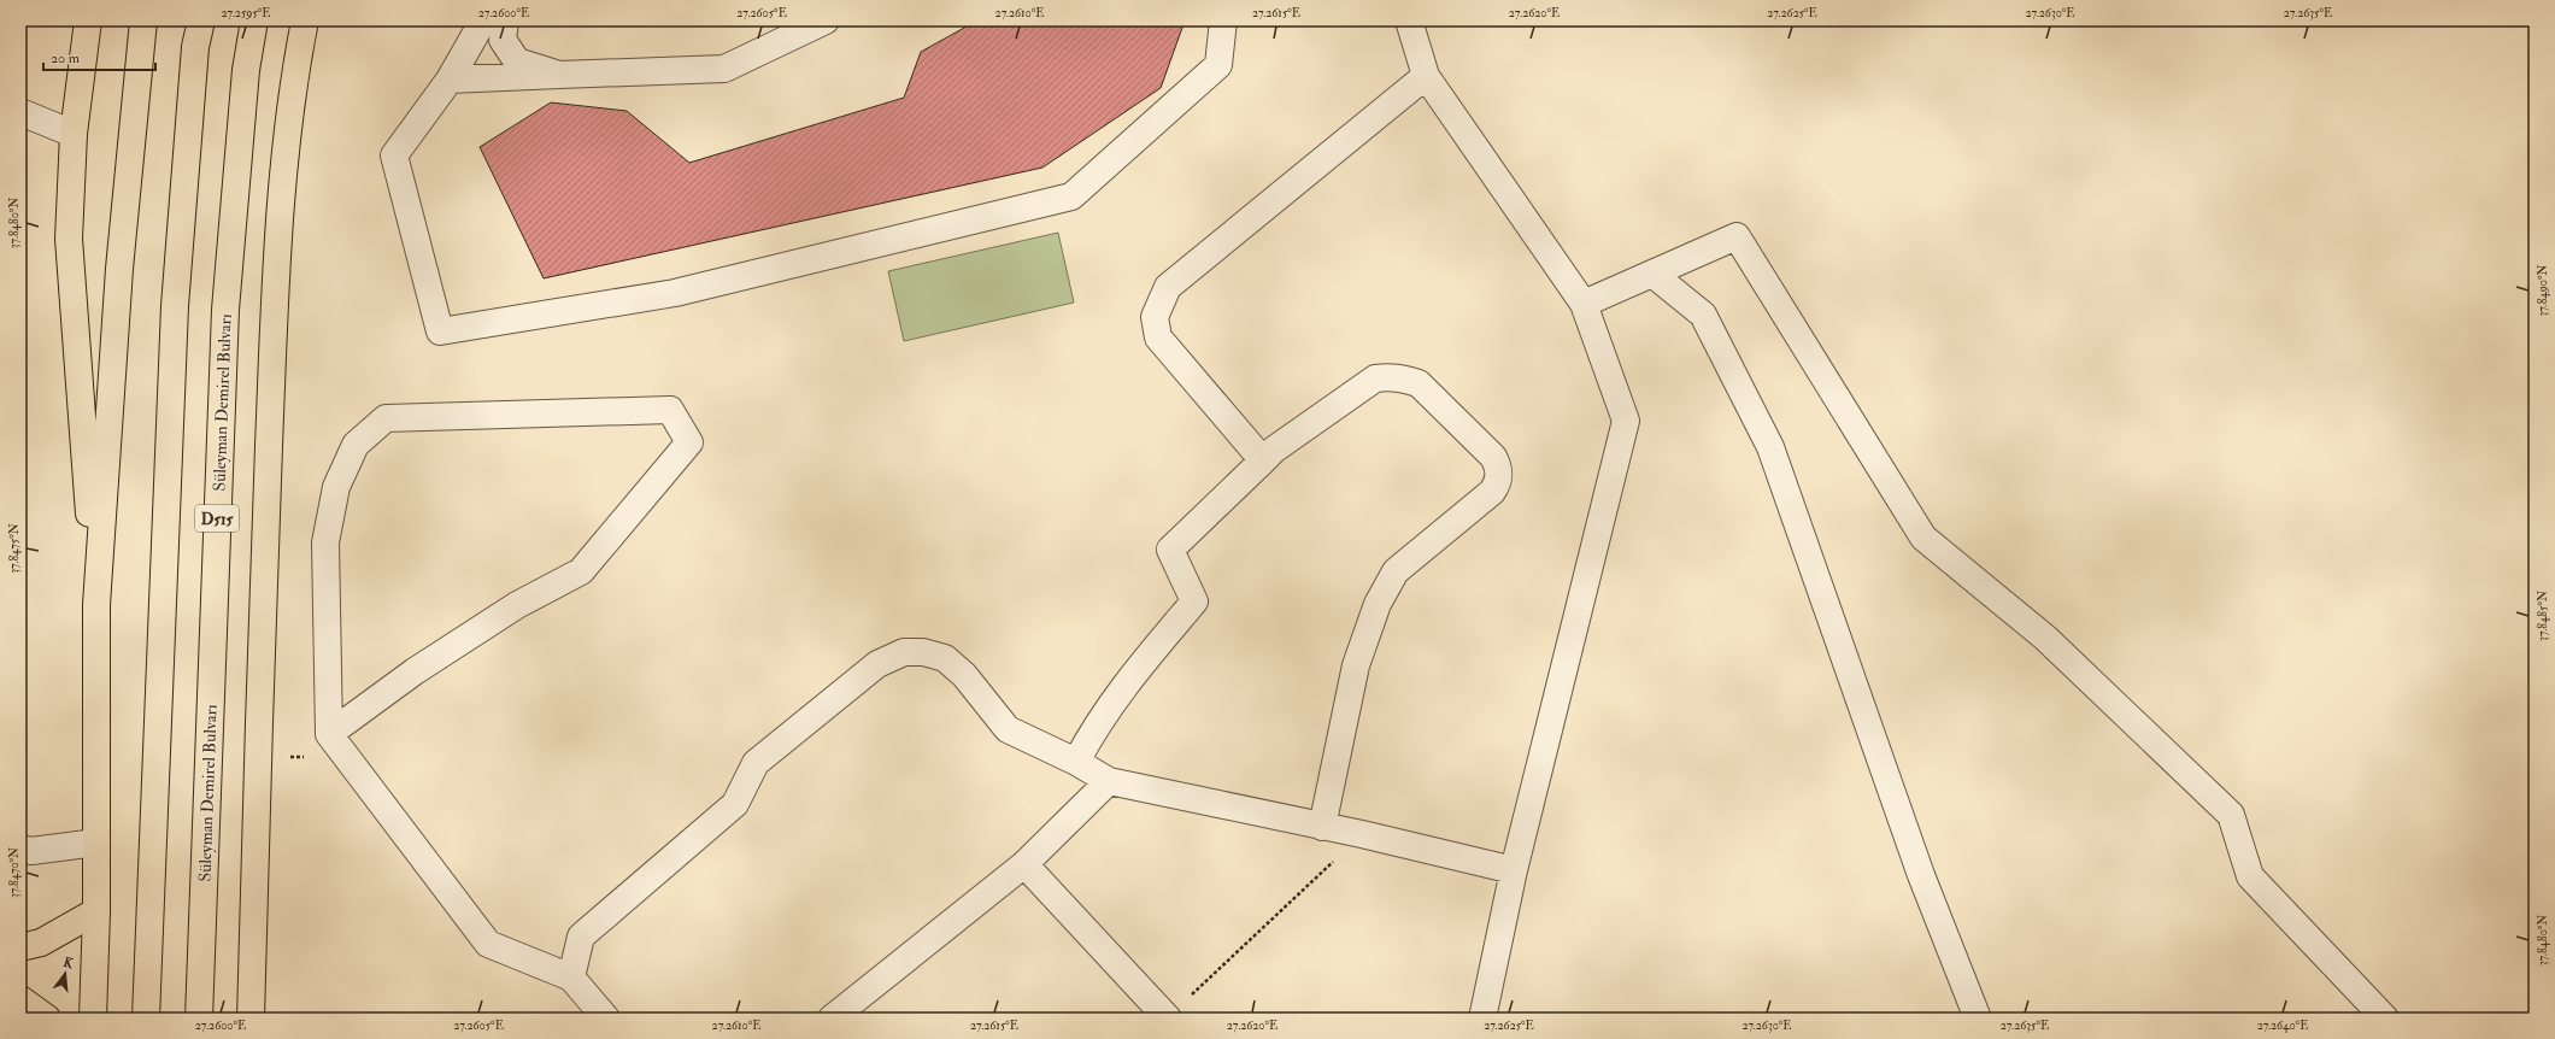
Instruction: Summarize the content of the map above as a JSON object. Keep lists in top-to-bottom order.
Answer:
{
  "streets": {
    "main road": ["Süleyman Demirel Bulvarı", "D515"]
  },
  "scale_bar": "20 m",
  "north": "top",
  "coordinates": [
    "27.2595°E",
    "27.2600°E",
    "27.2605°E",
    "27.2610°E",
    "27.2615°E",
    "27.2620°E",
    "27.2625°E",
    "27.2630°E",
    "27.2635°E",
    "37.8480°N",
    "37.8490°N",
    "37.8475°N",
    "37.8485°N",
    "37.8470°N",
    "27.2640°E"
  ]
}
